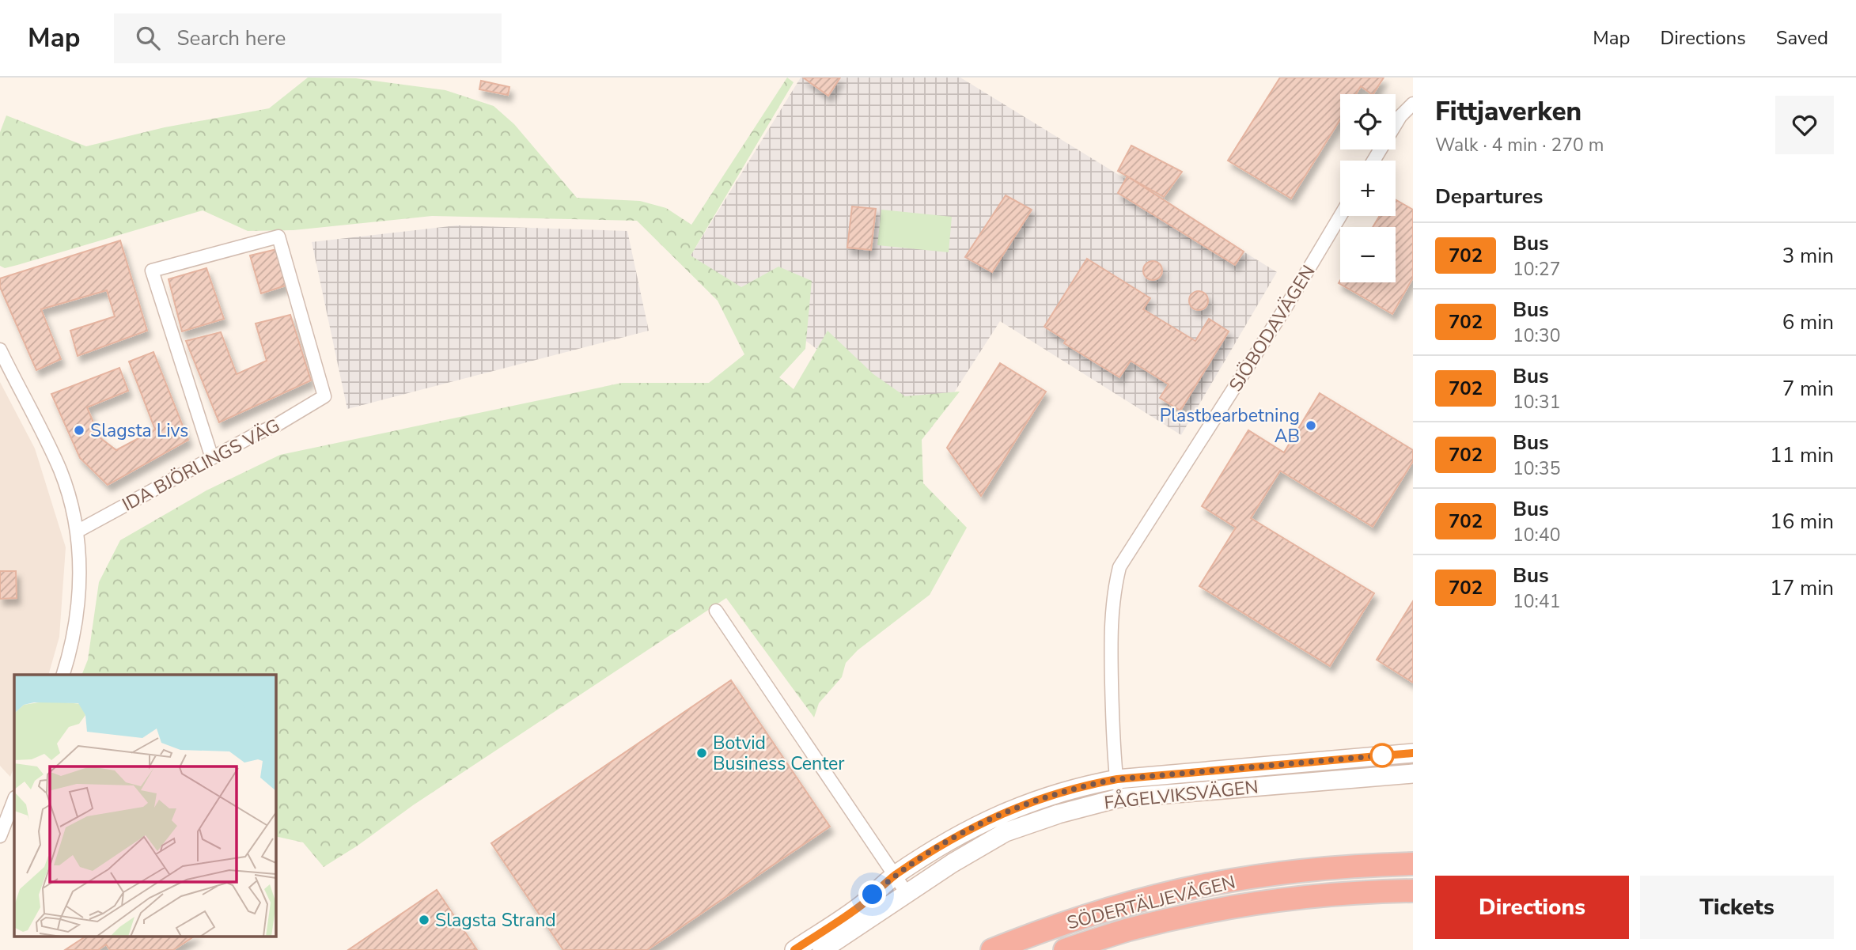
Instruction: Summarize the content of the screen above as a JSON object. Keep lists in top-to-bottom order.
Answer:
{
  "streets": {
    "highway": ["SÖDERTÄLJEVÄGEN"],
    "main road": ["FÅGELVIKSVÄGEN"],
    "street": ["SJÖBODAVÄGEN", "IDA BJÖRLINGS VÄG"]
  },
  "crossings": [
    ["SJÖBODAVÄGEN", "FÅGELVIKSVÄGEN"]
  ],
  "places": [
    "Plastbearbetning AB",
    "Slagsta Livs",
    "Botvid Business Center",
    "Slagsta Strand"
  ],
  "lines": ["bus line 702"],
  "page": {
    "header": "Map",
    "search": "Search here",
    "nav": ["Map", "Directions", "Saved"],
    "heading": [
      ["Fittjaverken", "Walk · 4 min · 270 m"],
      "Departures"
    ],
    "map_buttons": ["+", "−"],
    "list": [
      {
        "mark": "702",
        "name": "Bus",
        "note": "10:27",
        "value": "3 min"
      },
      {
        "mark": "702",
        "name": "Bus",
        "note": "10:30",
        "value": "6 min"
      },
      {
        "mark": "702",
        "name": "Bus",
        "note": "10:31",
        "value": "7 min"
      },
      {
        "mark": "702",
        "name": "Bus",
        "note": "10:35",
        "value": "11 min"
      },
      {
        "mark": "702",
        "name": "Bus",
        "note": "10:40",
        "value": "16 min"
      },
      {
        "mark": "702",
        "name": "Bus",
        "note": "10:41",
        "value": "17 min"
      }
    ],
    "buttons": ["Directions", "Tickets"]
  }
}
